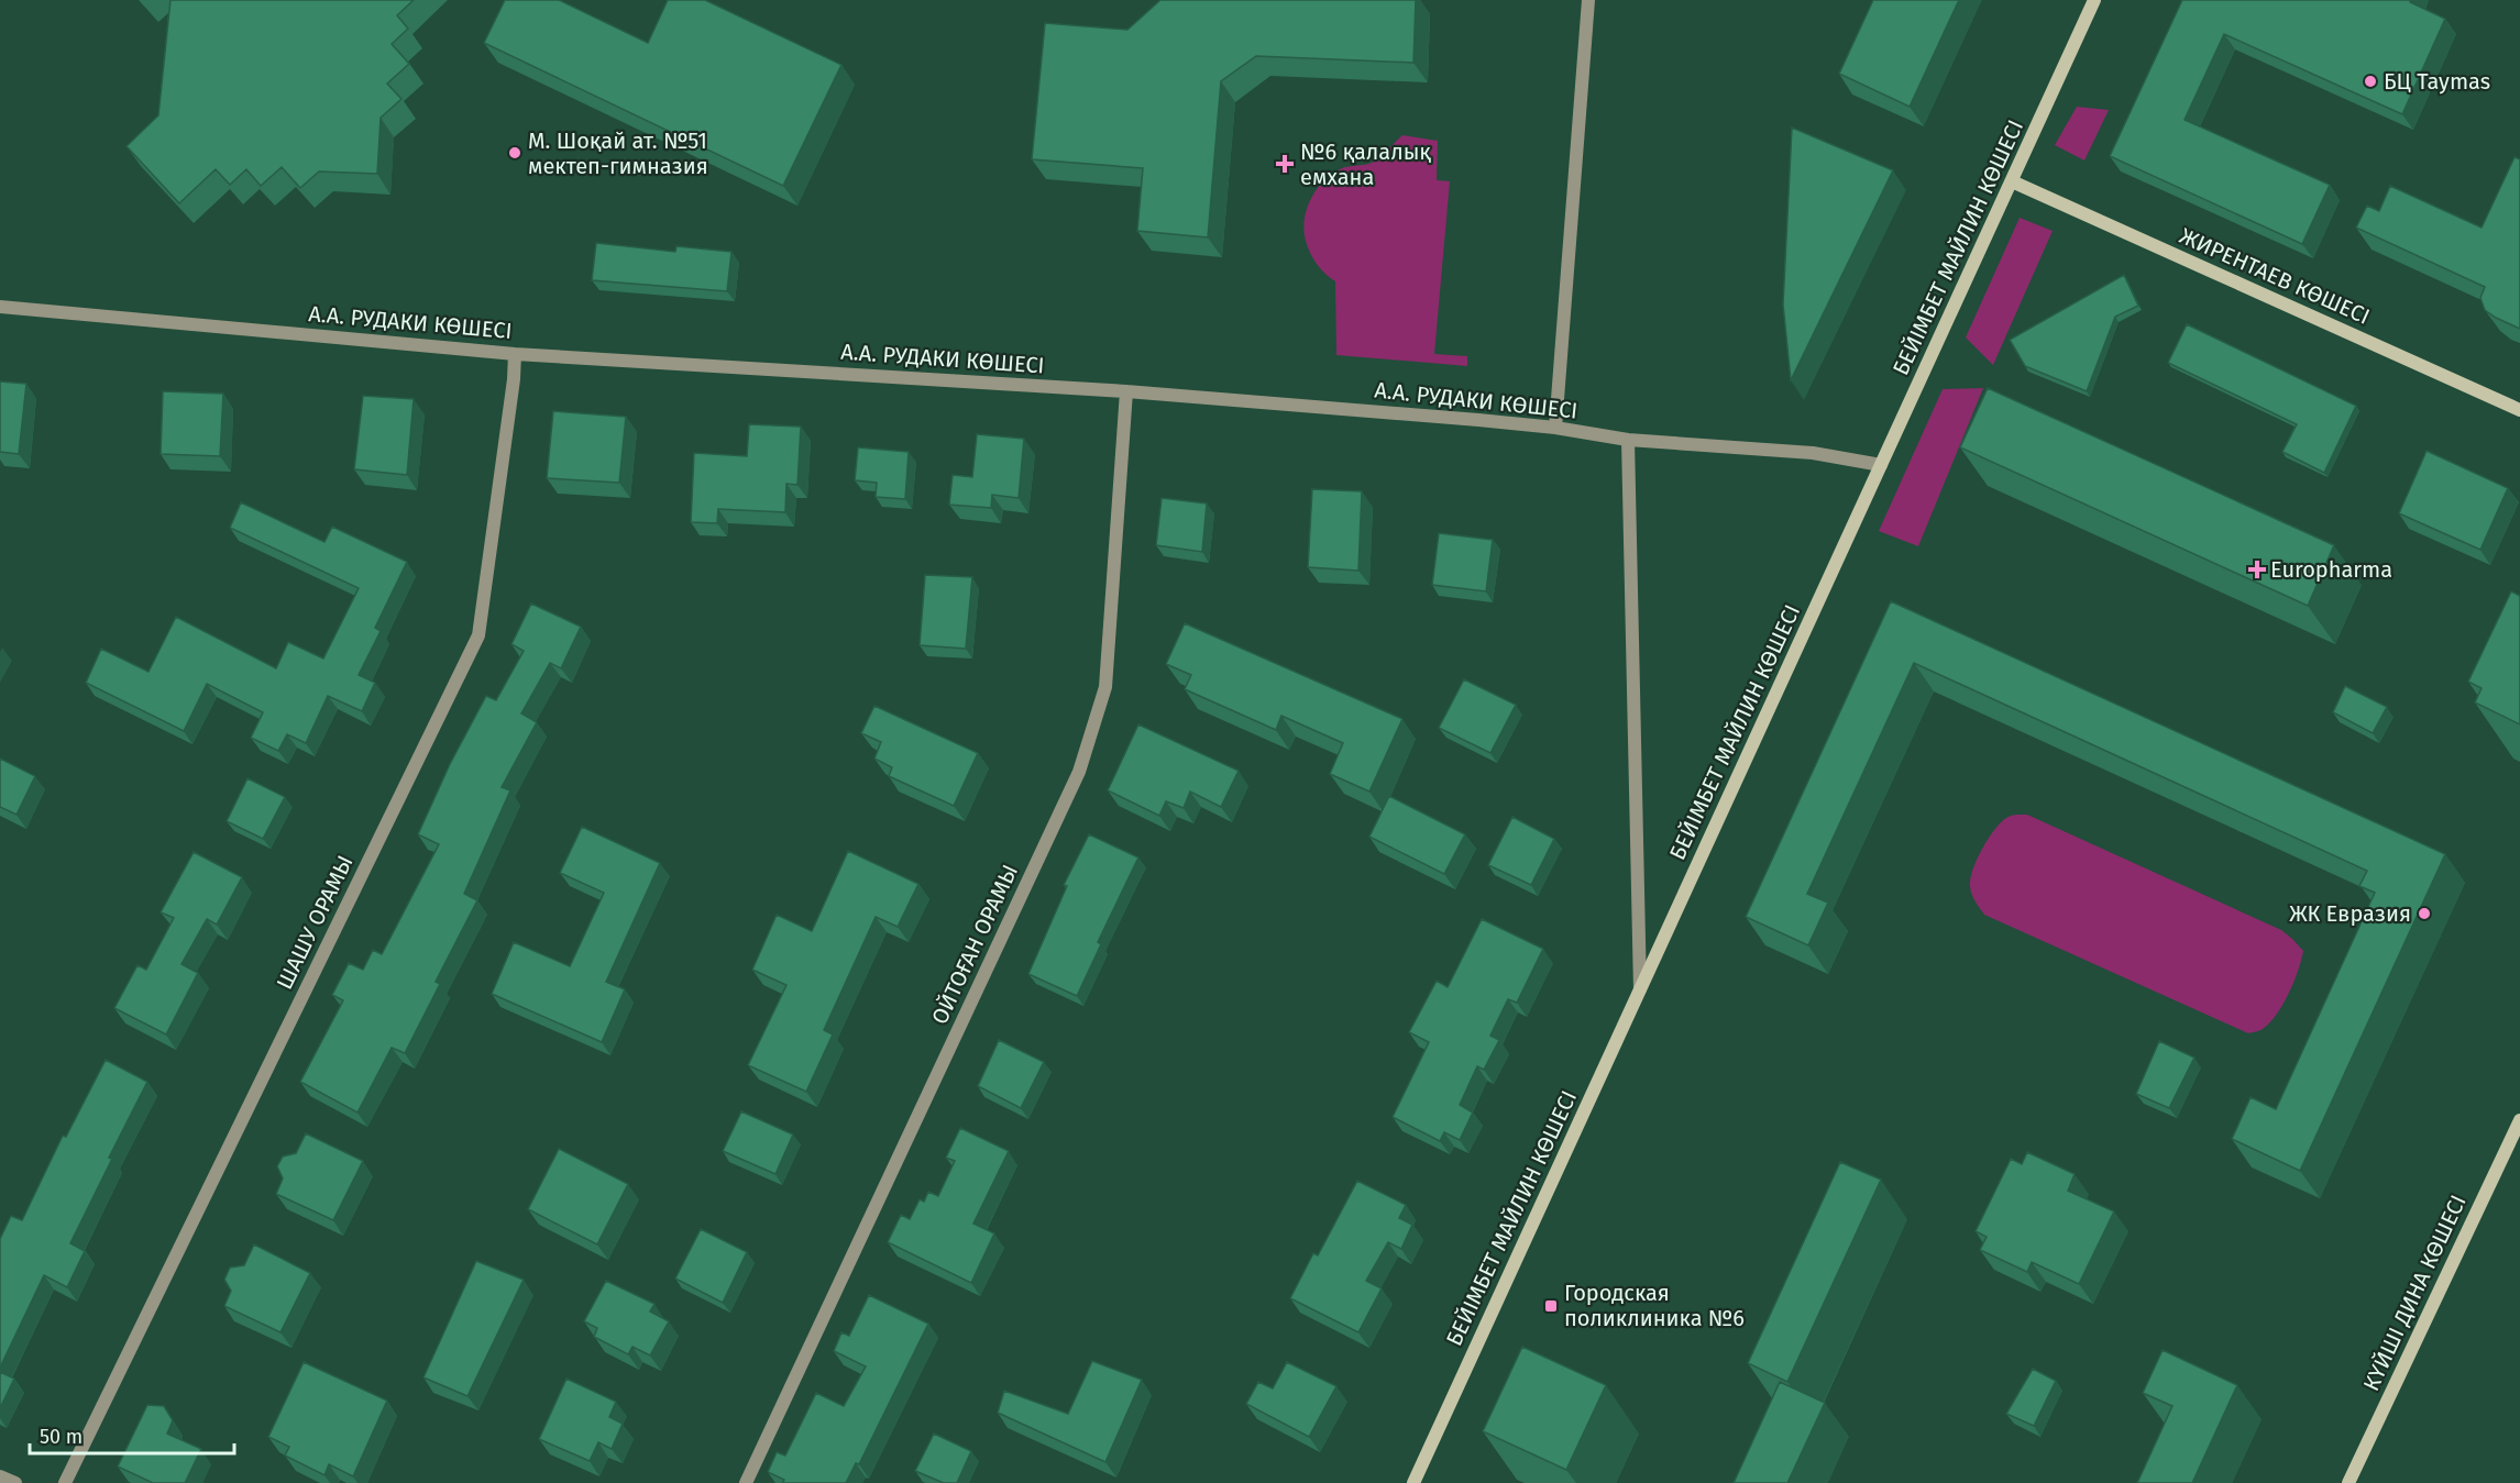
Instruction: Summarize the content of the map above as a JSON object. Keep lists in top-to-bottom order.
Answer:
{
  "streets": {
    "street": [
      "БЕЙІМБЕТ МАЙЛИН КӨШЕСІ",
      "ЖИРЕНТАЕВ КӨШЕСІ",
      "А.А. РУДАКИ КӨШЕСІ",
      "ШАШУ ОРАМЫ",
      "ОЙТОҒАН ОРАМЫ",
      "КҮЙШІ ДИНА КӨШЕСІ"
    ]
  },
  "crossings": [
    ["БЕЙІМБЕТ МАЙЛИН КӨШЕСІ", "ЖИРЕНТАЕВ КӨШЕСІ"],
    ["БЕЙІМБЕТ МАЙЛИН КӨШЕСІ", "А.А. РУДАКИ КӨШЕСІ"],
    ["А.А. РУДАКИ КӨШЕСІ", "ШАШУ ОРАМЫ"],
    ["А.А. РУДАКИ КӨШЕСІ", "ОЙТОҒАН ОРАМЫ"]
  ],
  "places": {
    "other": ["БЦ Taymas", "М. Шоқай ат. №51 мектеп-гимназия", "ЖК Евразия"],
    "health": ["№6 қалалық емхана", "Europharma"],
    "transit": ["Городская поликлиника №6"]
  },
  "scale_bar": "50 m"
}
